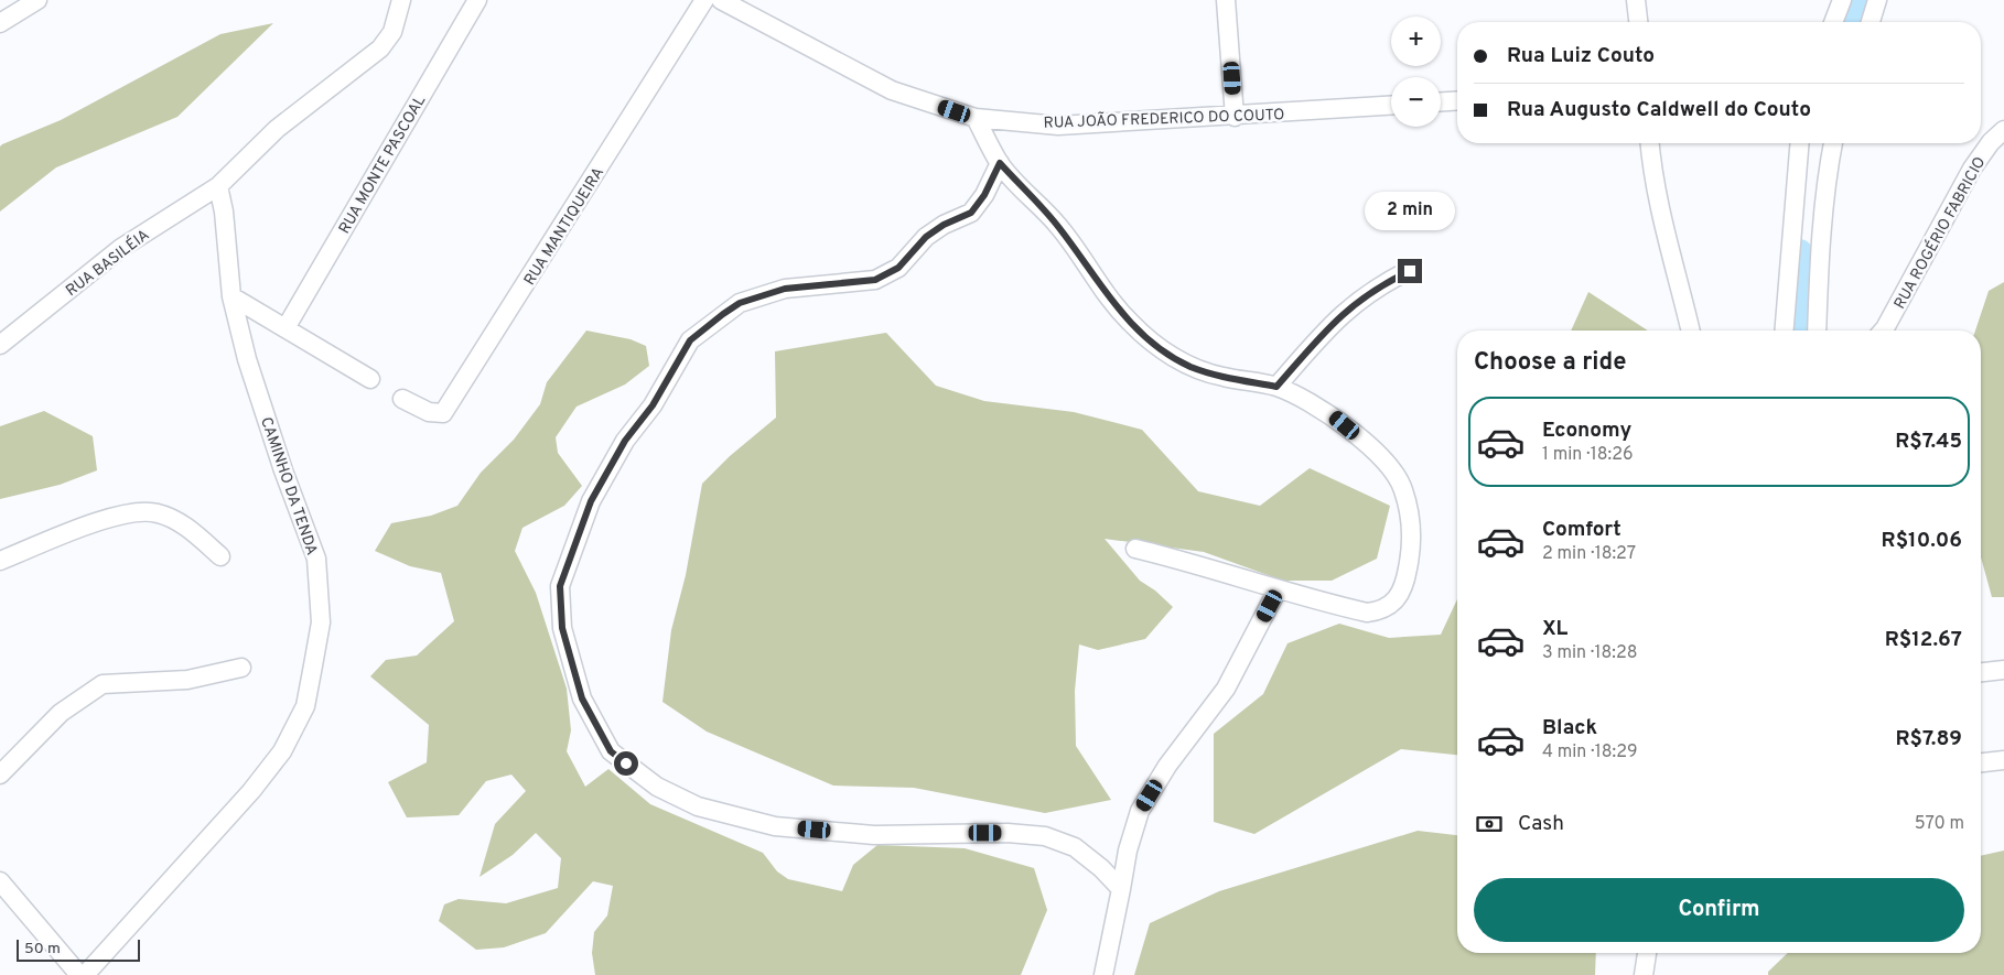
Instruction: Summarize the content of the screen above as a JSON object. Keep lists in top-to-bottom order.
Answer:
{
  "streets": {
    "street": [
      "RUA JOÃO FREDERICO DO COUTO",
      "RUA MONTE PASCOAL",
      "RUA MANTIQUEIRA",
      "RUA ROGÉRIO FABRICIO",
      "RUA BASILÉIA",
      "CAMINHO DA TENDA"
    ]
  },
  "crossings": [
    ["RUA BASILÉIA", "CAMINHO DA TENDA"]
  ],
  "scale_bar": "50 m",
  "page": {
    "map_buttons": ["+", "−"],
    "banner": ["Rua Luiz Couto", "Rua Augusto Caldwell do Couto"],
    "bubble": "2 min",
    "heading": "Choose a ride",
    "list": [
      {
        "name": "Economy",
        "note": "1 min · 18:26",
        "value": "R$7.45"
      },
      {
        "name": "Comfort",
        "note": "2 min · 18:27",
        "value": "R$10.06"
      },
      {
        "name": "XL",
        "note": "3 min · 18:28",
        "value": "R$12.67"
      },
      {
        "name": "Black",
        "note": "4 min · 18:29",
        "value": "R$7.89"
      }
    ],
    "pay": ["Cash", "570 m"],
    "buttons": "Confirm",
    "scale": "50 m"
  }
}
